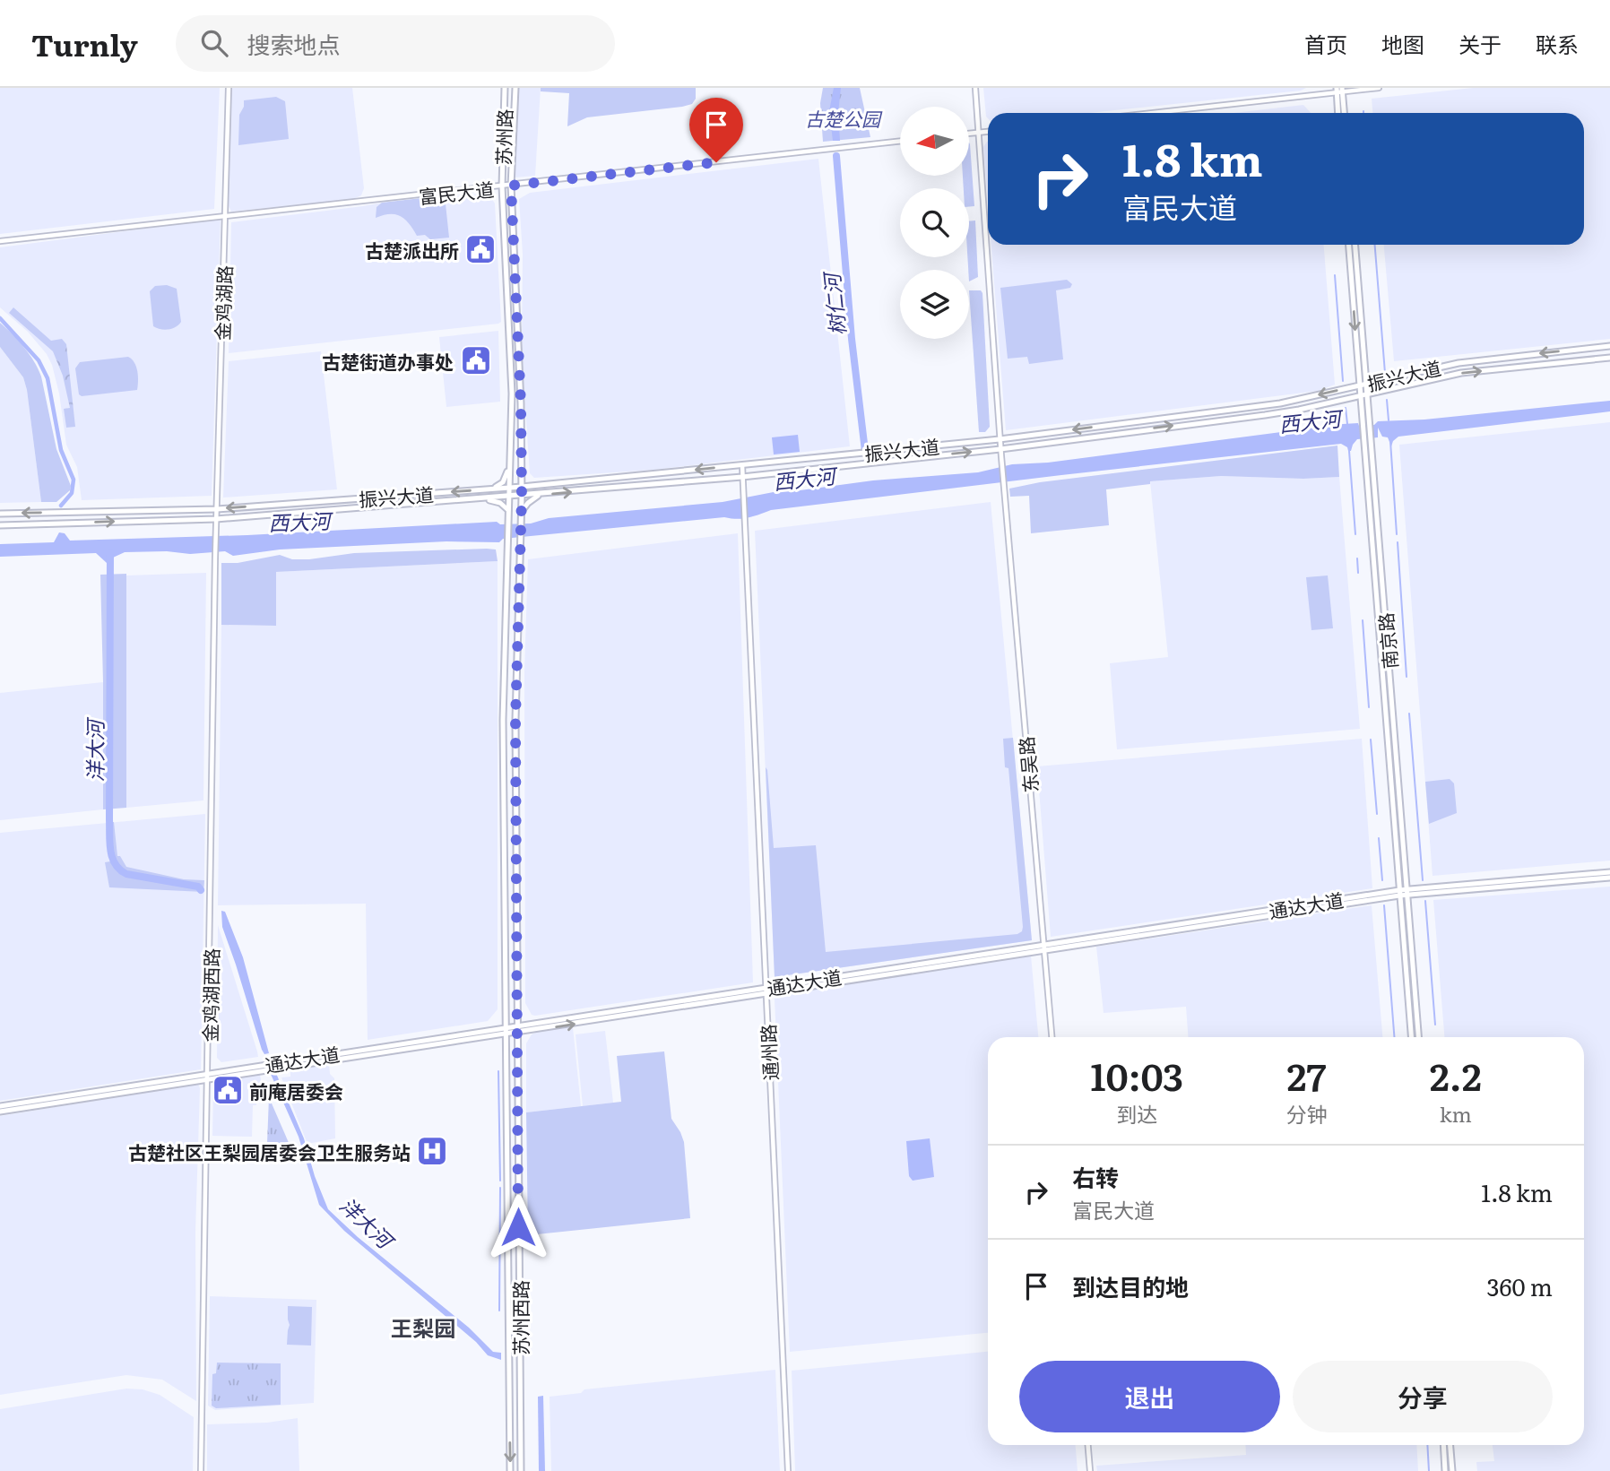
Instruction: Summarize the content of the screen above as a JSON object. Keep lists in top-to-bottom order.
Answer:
{
  "streets": {
    "main road": [
      "苏州路",
      "振兴大道",
      "南京路",
      "通达大道",
      "苏州西路"
    ],
    "street": [
      "富民大道",
      "金鸡湖路",
      "东吴路",
      "金鸡湖西路",
      "通州路"
    ]
  },
  "crossings": [
    ["苏州路", "富民大道"],
    ["苏州路", "苏州西路"],
    ["富民大道", "金鸡湖路"],
    ["富民大道", "苏州西路"],
    ["金鸡湖路", "振兴大道"],
    ["金鸡湖路", "金鸡湖西路"],
    ["振兴大道", "南京路"],
    ["振兴大道", "东吴路"],
    ["振兴大道", "金鸡湖西路"],
    ["振兴大道", "通州路"],
    ["振兴大道", "苏州西路"],
    ["南京路", "通达大道"],
    ["东吴路", "通达大道"],
    ["通达大道", "金鸡湖西路"],
    ["通达大道", "通州路"],
    ["通达大道", "苏州西路"]
  ],
  "districts": ["王梨园"],
  "water": ["树仁河", "西大河", "洋大河"],
  "parks": ["古楚公园"],
  "places": {
    "public building": ["古楚派出所", "古楚街道办事处", "前庵居委会"],
    "hospital": ["古楚社区王梨园居委会卫生服务站"]
  },
  "north": "left",
  "page": {
    "header": "Turnly",
    "search": "搜索地点",
    "nav": [
      "首页",
      "地图",
      "关于",
      "联系"
    ],
    "turn": ["1.8 km", "富民大道"],
    "eta": [
      "10:03",
      "到达",
      "27",
      "分钟",
      "2.2",
      "km"
    ],
    "list": [
      {
        "name": "右转",
        "note": "富民大道",
        "value": "1.8 km"
      },
      {
        "name": "到达目的地",
        "value": "360 m"
      }
    ],
    "buttons": ["退出", "分享"]
  }
}
